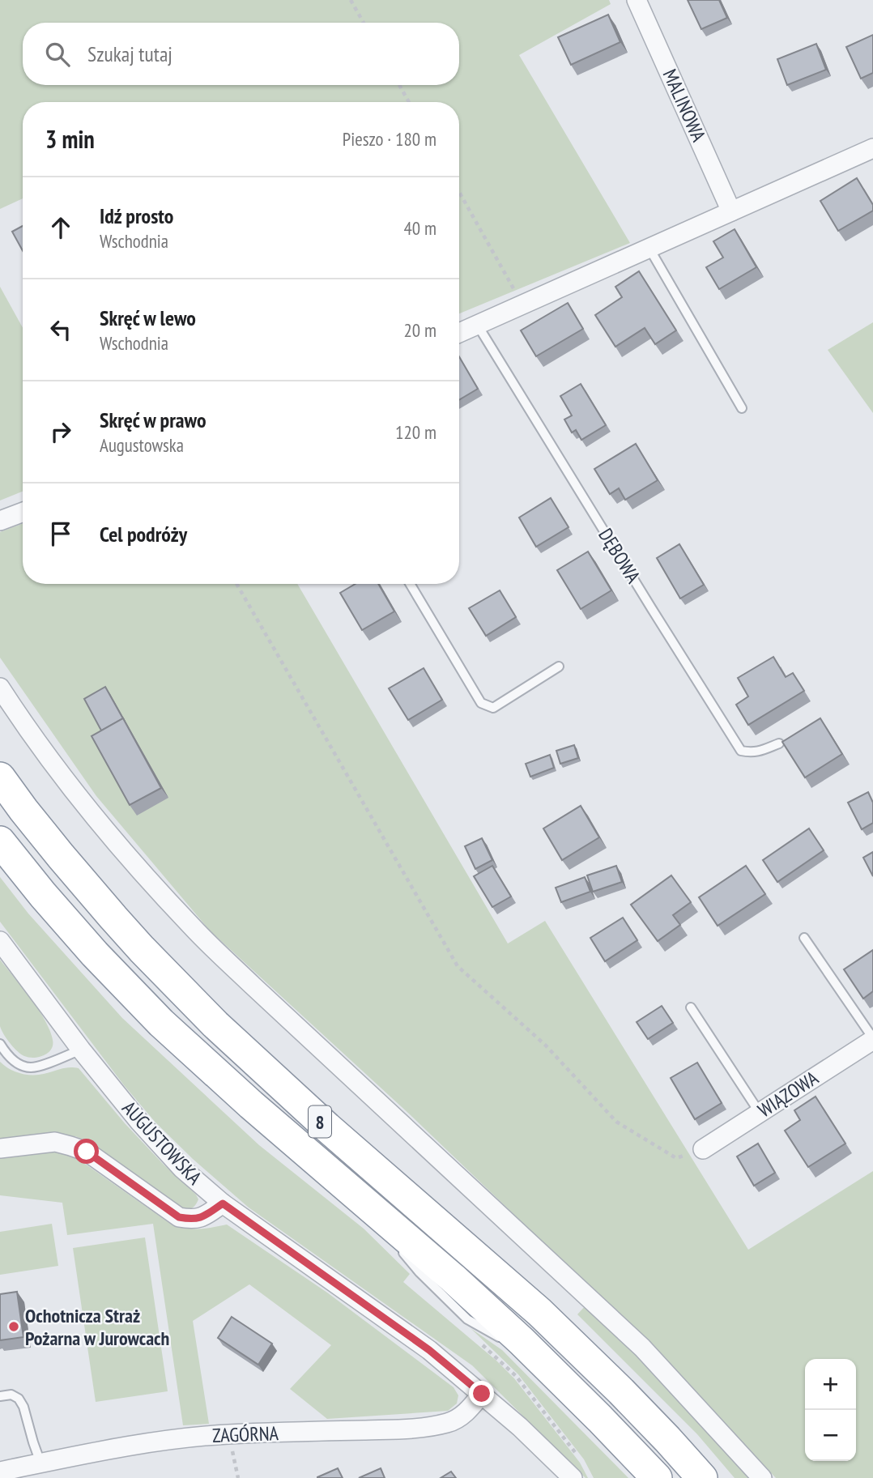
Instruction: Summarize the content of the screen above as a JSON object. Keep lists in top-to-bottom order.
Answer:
{
  "streets": {
    "highway": ["8"],
    "street": [
      "MALINOWA",
      "WIĄZOWA",
      "AUGUSTOWSKA",
      "ZAGÓRNA"
    ],
    "lane": ["DĘBOWA"]
  },
  "crossings": [
    ["AUGUSTOWSKA", "ZAGÓRNA"]
  ],
  "places": ["Ochotnicza Straż Pożarna w Jurowcach"],
  "page": {
    "search": "Szukaj tutaj",
    "heading": ["3 min", "Pieszo · 180 m"],
    "list": [
      ["Idź prosto", "Wschodnia", "40 m"],
      ["Skręć w lewo", "Wschodnia", "20 m"],
      ["Skręć w prawo", "Augustowska", "120 m"],
      "Cel podróży"
    ],
    "map_buttons": ["+", "−"]
  }
}
